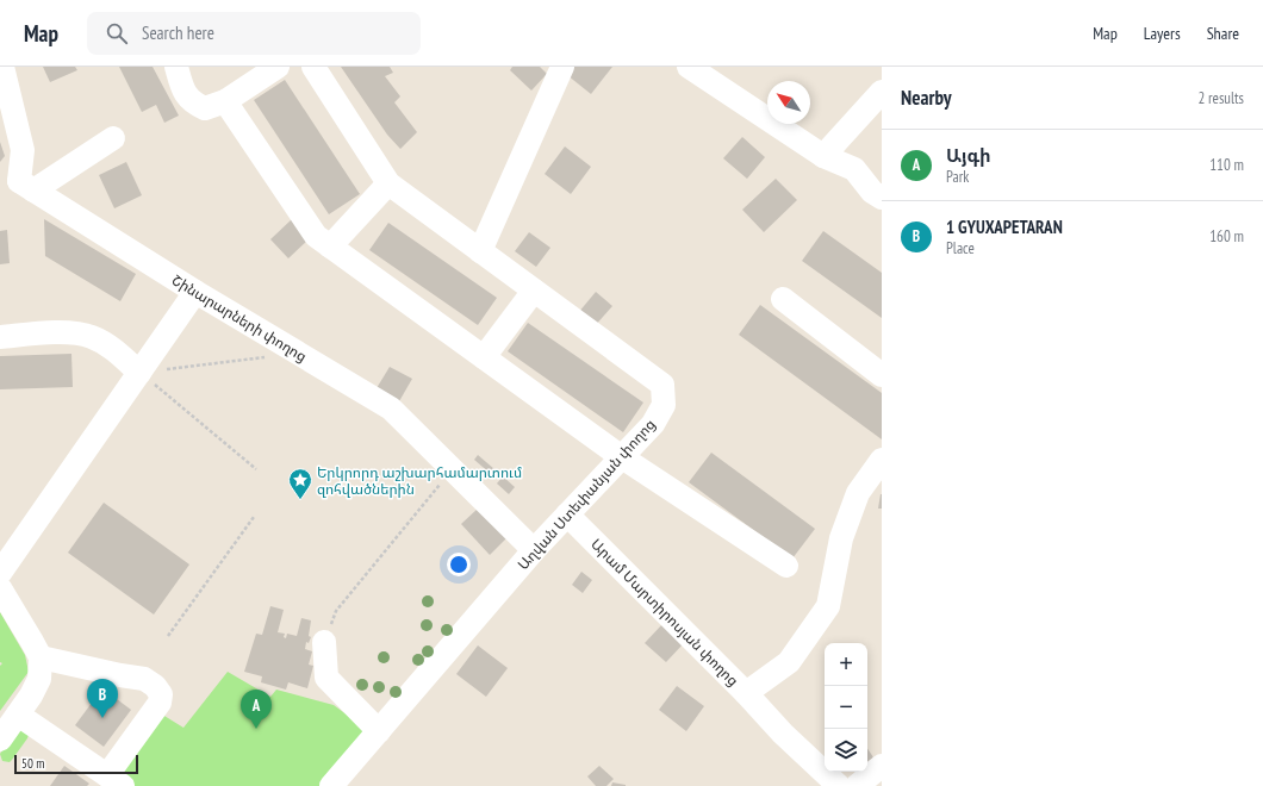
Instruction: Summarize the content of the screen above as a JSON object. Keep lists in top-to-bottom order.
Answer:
{
  "streets": {
    "street": ["Շինարարների փողոց", "Աղվան Ստեփանյան փողոց", "Արամ Մարտիրոսյան փողոց"]
  },
  "crossings": [
    ["Շինարարների փողոց", "Աղվան Ստեփանյան փողոց"],
    ["Աղվան Ստեփանյան փողոց", "Արամ Մարտիրոսյան փողոց"]
  ],
  "places": {
    "place": ["Երկրորդ աշխարհամարտում զոհվածներին"]
  },
  "scale_bar": "50 m",
  "north": "top left",
  "page": {
    "header": "Map",
    "search": "Search here",
    "nav": ["Map", "Layers", "Share"],
    "heading": ["Nearby", "2 results"],
    "list": [
      {
        "mark": "A",
        "name": "Այգի",
        "note": "Park",
        "value": "110 m"
      },
      {
        "mark": "B",
        "name": "1 GYUXAPETARAN",
        "note": "Place",
        "value": "160 m"
      }
    ],
    "map_buttons": ["+", "−"],
    "pins": ["B", "A"],
    "scale": "50 m"
  }
}
